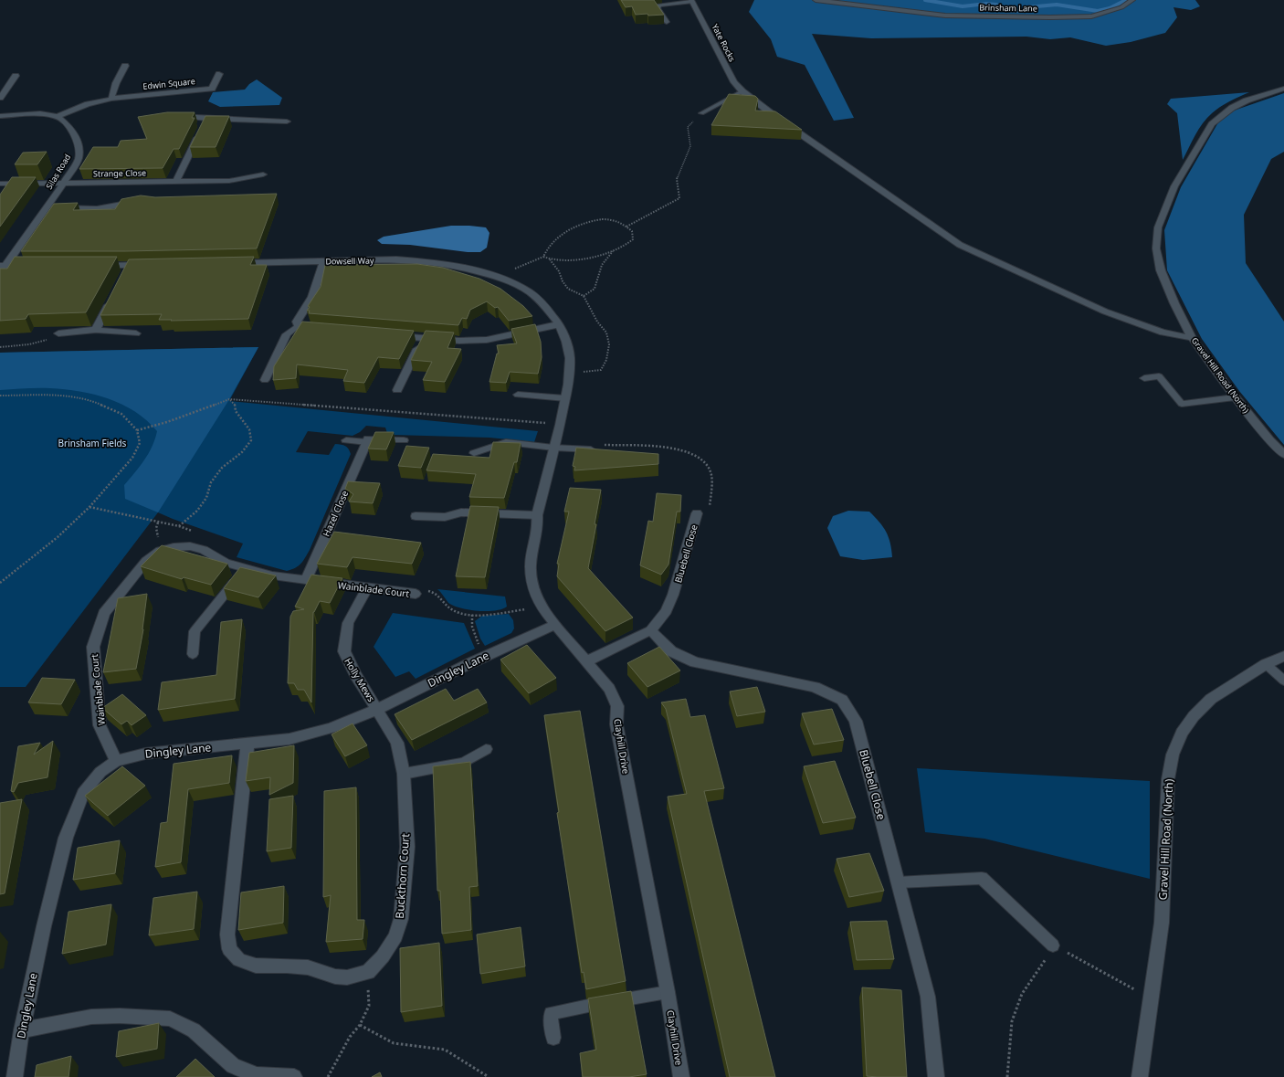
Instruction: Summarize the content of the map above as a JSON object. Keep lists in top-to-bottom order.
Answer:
{
  "streets": {
    "street": [
      "Brinsham Lane",
      "Yate Rocks",
      "Edwin Square",
      "Silas Road",
      "Strange Close",
      "Dowsell Way",
      "Gravel Hill Road (North)",
      "Hazel Close",
      "Bluebell Close",
      "Wainblade Court",
      "Dingley Lane",
      "Holly Mews",
      "Clayhill Drive",
      "Buckthorn Court"
    ]
  },
  "crossings": [
    ["Yate Rocks", "Gravel Hill Road (North)"],
    ["Edwin Square", "Silas Road"],
    ["Silas Road", "Strange Close"],
    ["Dowsell Way", "Clayhill Drive"],
    ["Hazel Close", "Wainblade Court"],
    ["Bluebell Close", "Clayhill Drive"],
    ["Wainblade Court", "Dingley Lane"],
    ["Wainblade Court", "Holly Mews"],
    ["Dingley Lane", "Holly Mews"],
    ["Dingley Lane", "Clayhill Drive"],
    ["Dingley Lane", "Buckthorn Court"],
    ["Holly Mews", "Buckthorn Court"]
  ],
  "parks": ["Brinsham Fields"]
}
